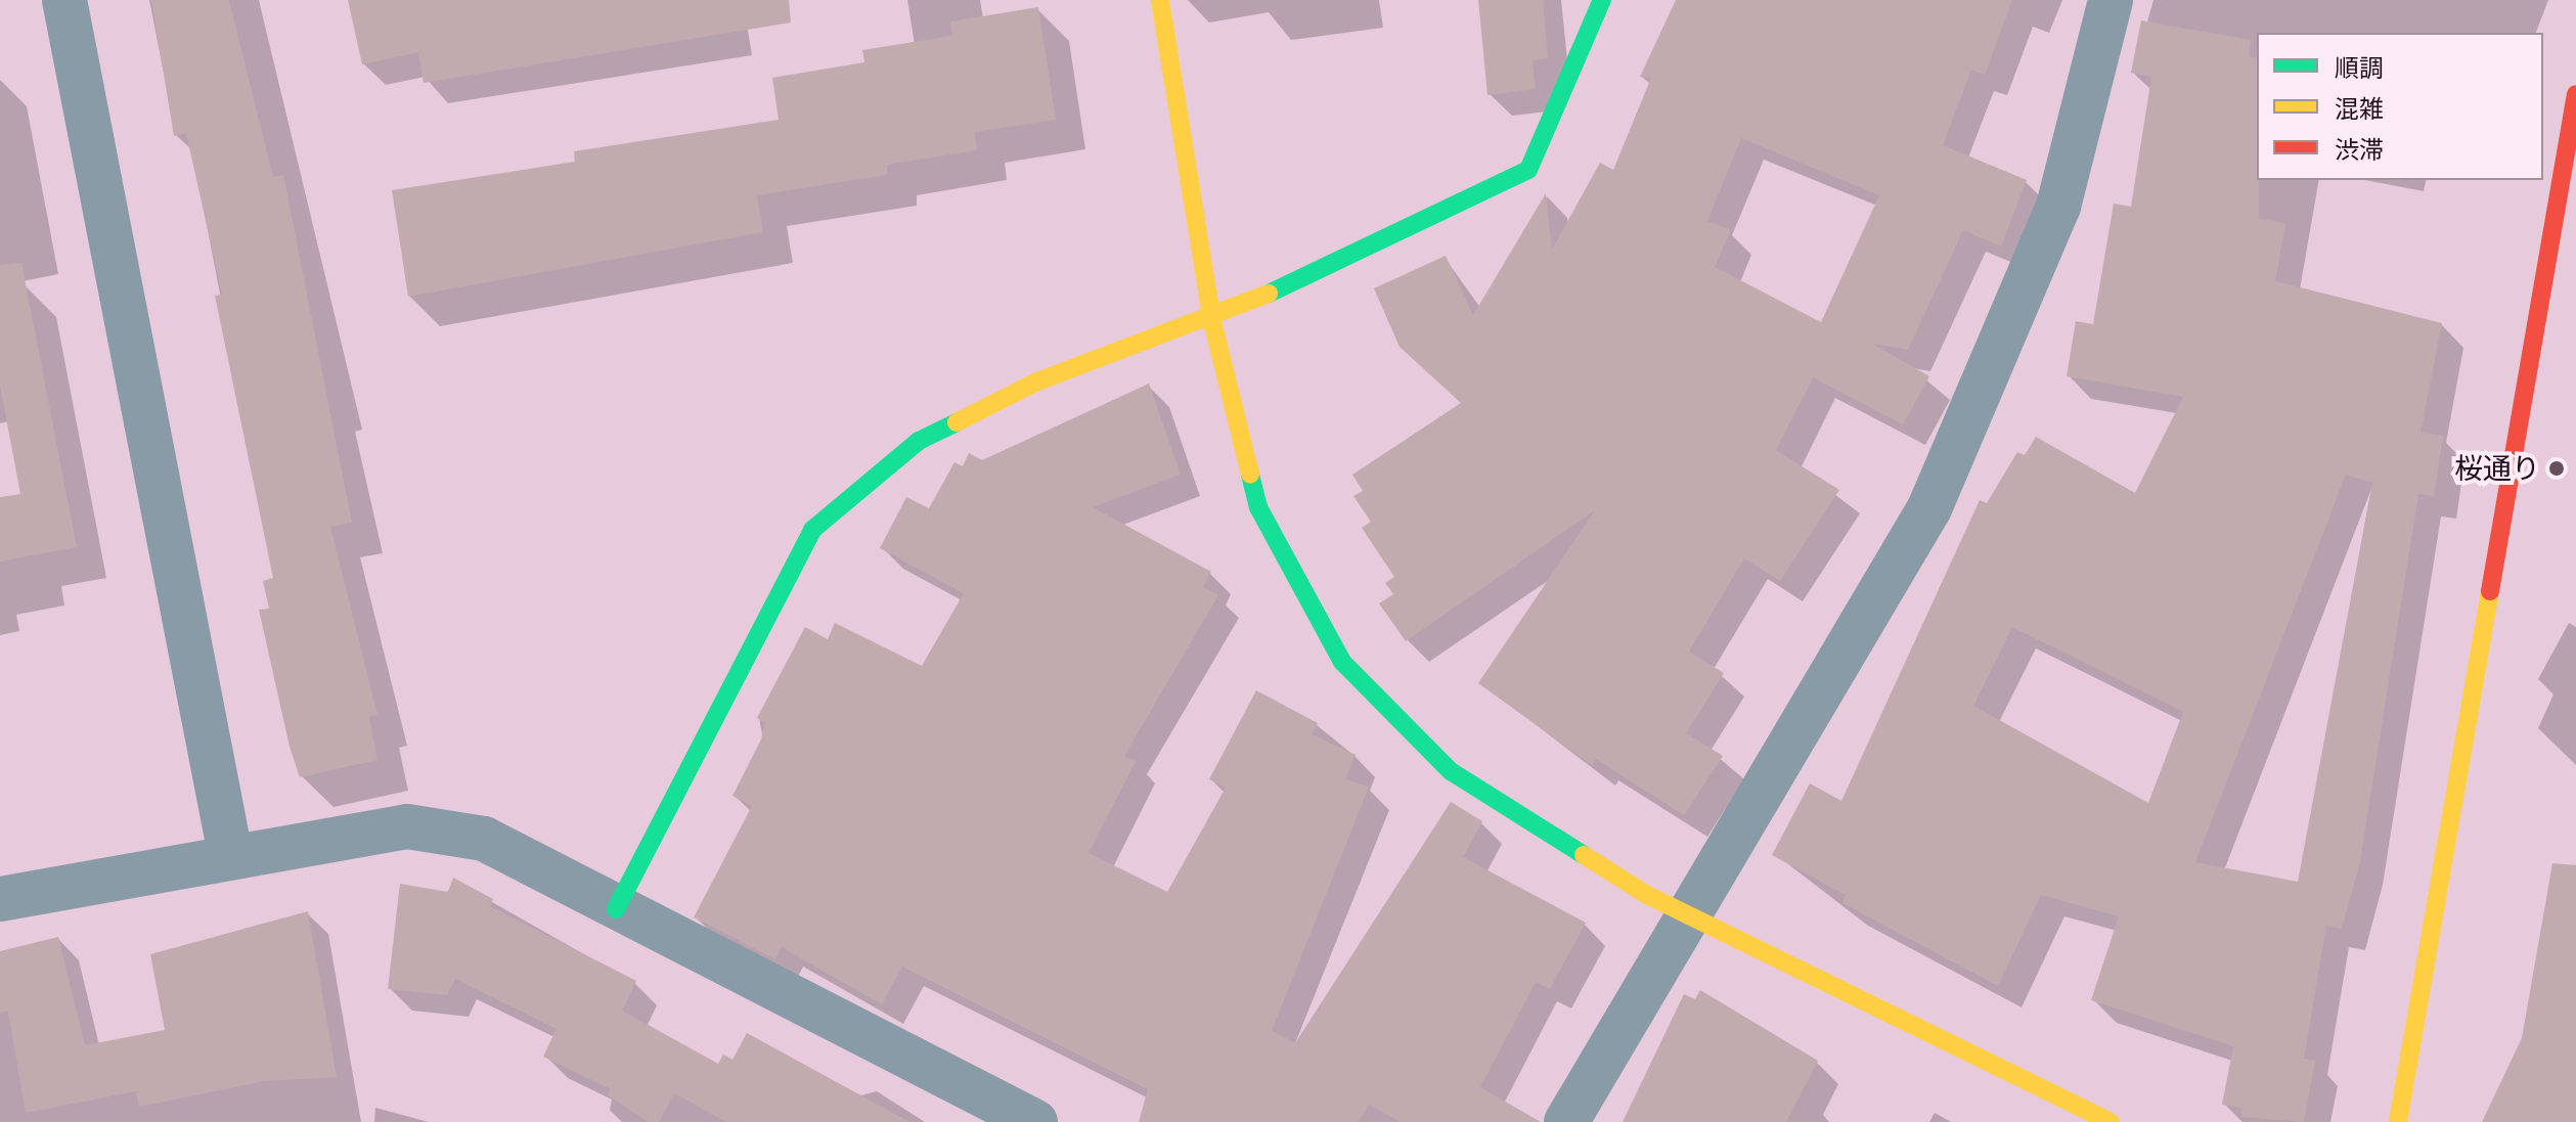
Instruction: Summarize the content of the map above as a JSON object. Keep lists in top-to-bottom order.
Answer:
{
  "places": ["桜通り"],
  "legend": ["順調", "混雑", "渋滞"]
}
